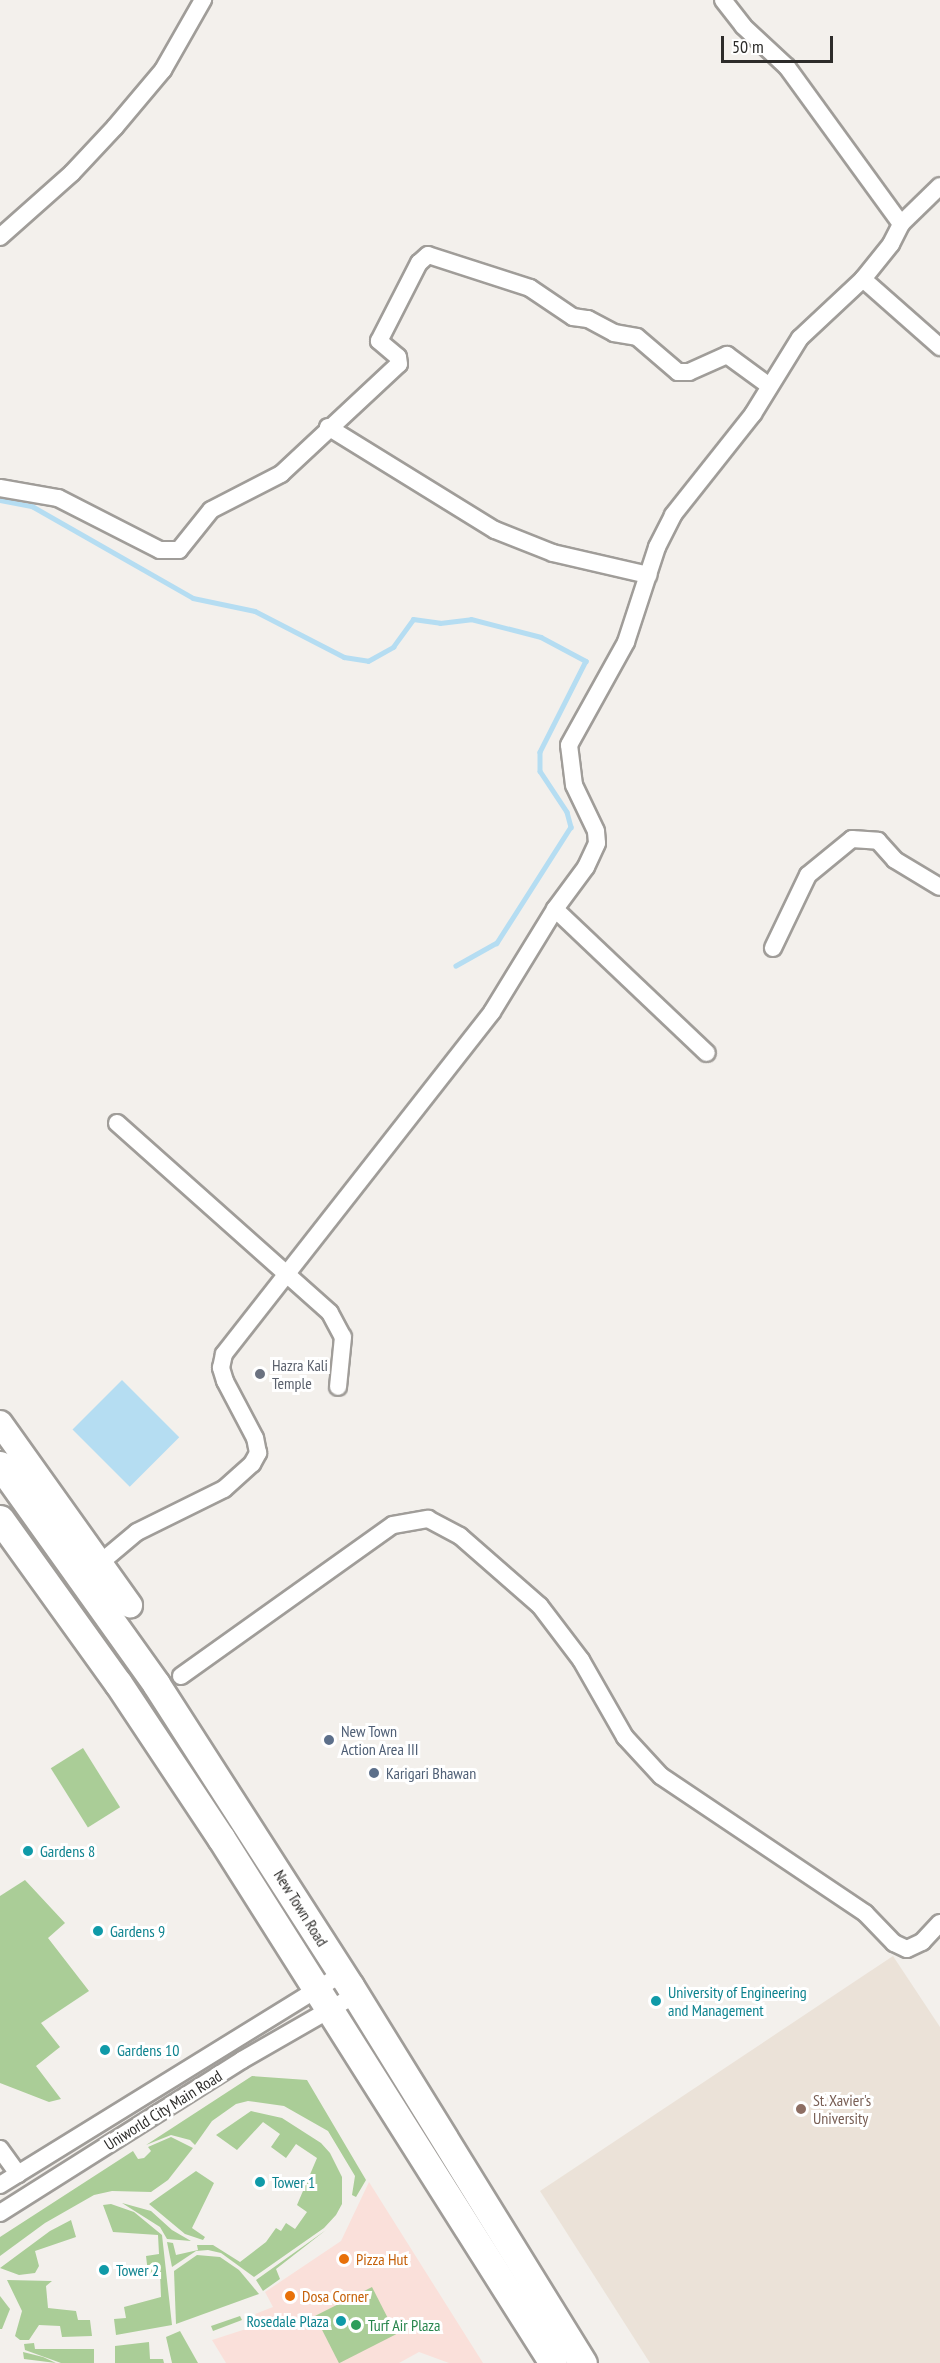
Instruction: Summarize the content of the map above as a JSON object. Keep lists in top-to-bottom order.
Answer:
{
  "streets": {
    "main road": ["New Town Road"],
    "street": ["Uniworld City Main Road"]
  },
  "crossings": [
    ["New Town Road", "Uniworld City Main Road"]
  ],
  "places": [
    "Hazra Kali Temple",
    "New Town Action Area III",
    "Karigari Bhawan",
    "Gardens 8",
    "Gardens 9",
    "University of Engineering and Management",
    "Gardens 10",
    "St. Xavier's University",
    "Tower 1",
    "Pizza Hut",
    "Tower 2",
    "Dosa Corner",
    "Rosedale Plaza",
    "Turf Air Plaza"
  ],
  "scale_bar": "50 m"
}
